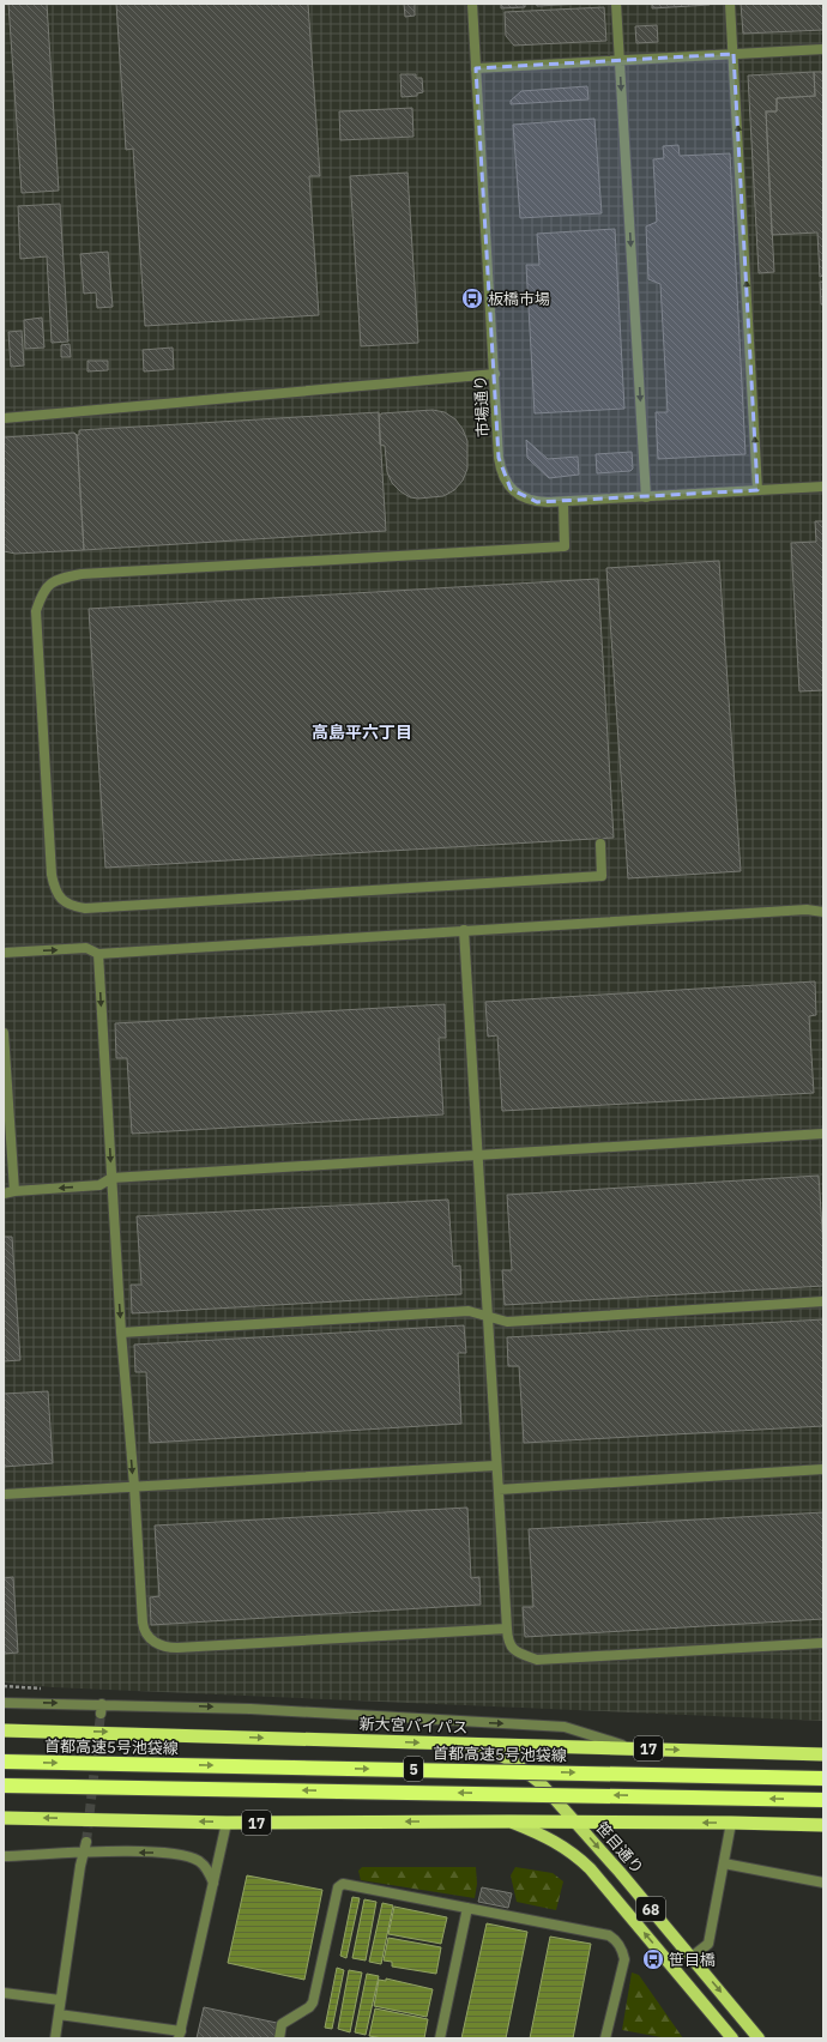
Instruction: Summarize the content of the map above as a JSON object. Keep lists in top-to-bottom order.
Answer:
{
  "streets": {
    "highway": [
      "新大宮バイパス",
      "首都高速5号池袋線",
      "17",
      "5"
    ],
    "main road": ["笹目通り", "68"],
    "street": ["市場通り"]
  },
  "crossings": [
    ["新大宮バイパス", "笹目通り"],
    ["17", "笹目通り"],
    ["17", "68"]
  ],
  "districts": ["高島平六丁目"],
  "places": {
    "bus stop": ["板橋市場", "笹目橋"]
  }
}
